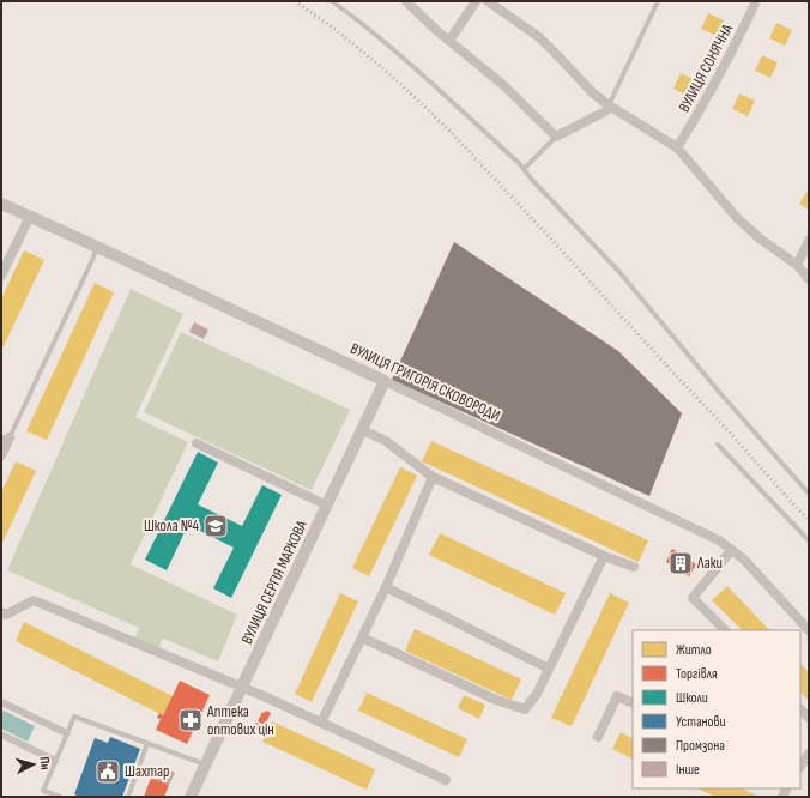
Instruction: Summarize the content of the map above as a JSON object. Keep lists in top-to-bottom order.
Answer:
{
  "streets": {
    "street": ["ВУЛИЦЯ СОНЯЧНА", "ВУЛИЦЯ ГРИГОРІЯ СКОВОРОДИ", "ВУЛИЦЯ СЕРГІЯ МАРКОВА"]
  },
  "crossings": [
    ["ВУЛИЦЯ ГРИГОРІЯ СКОВОРОДИ", "ВУЛИЦЯ СЕРГІЯ МАРКОВА"]
  ],
  "places": {
    "school or university": ["Школа №4"],
    "building": ["Лаки"],
    "pharmacy": ["Аптека оптових цін"],
    "public building": ["Шахтар"]
  },
  "legend": [
    "Житло",
    "Торгівля",
    "Школи",
    "Установи",
    "Промзона",
    "Інше"
  ],
  "north": "right"
}
